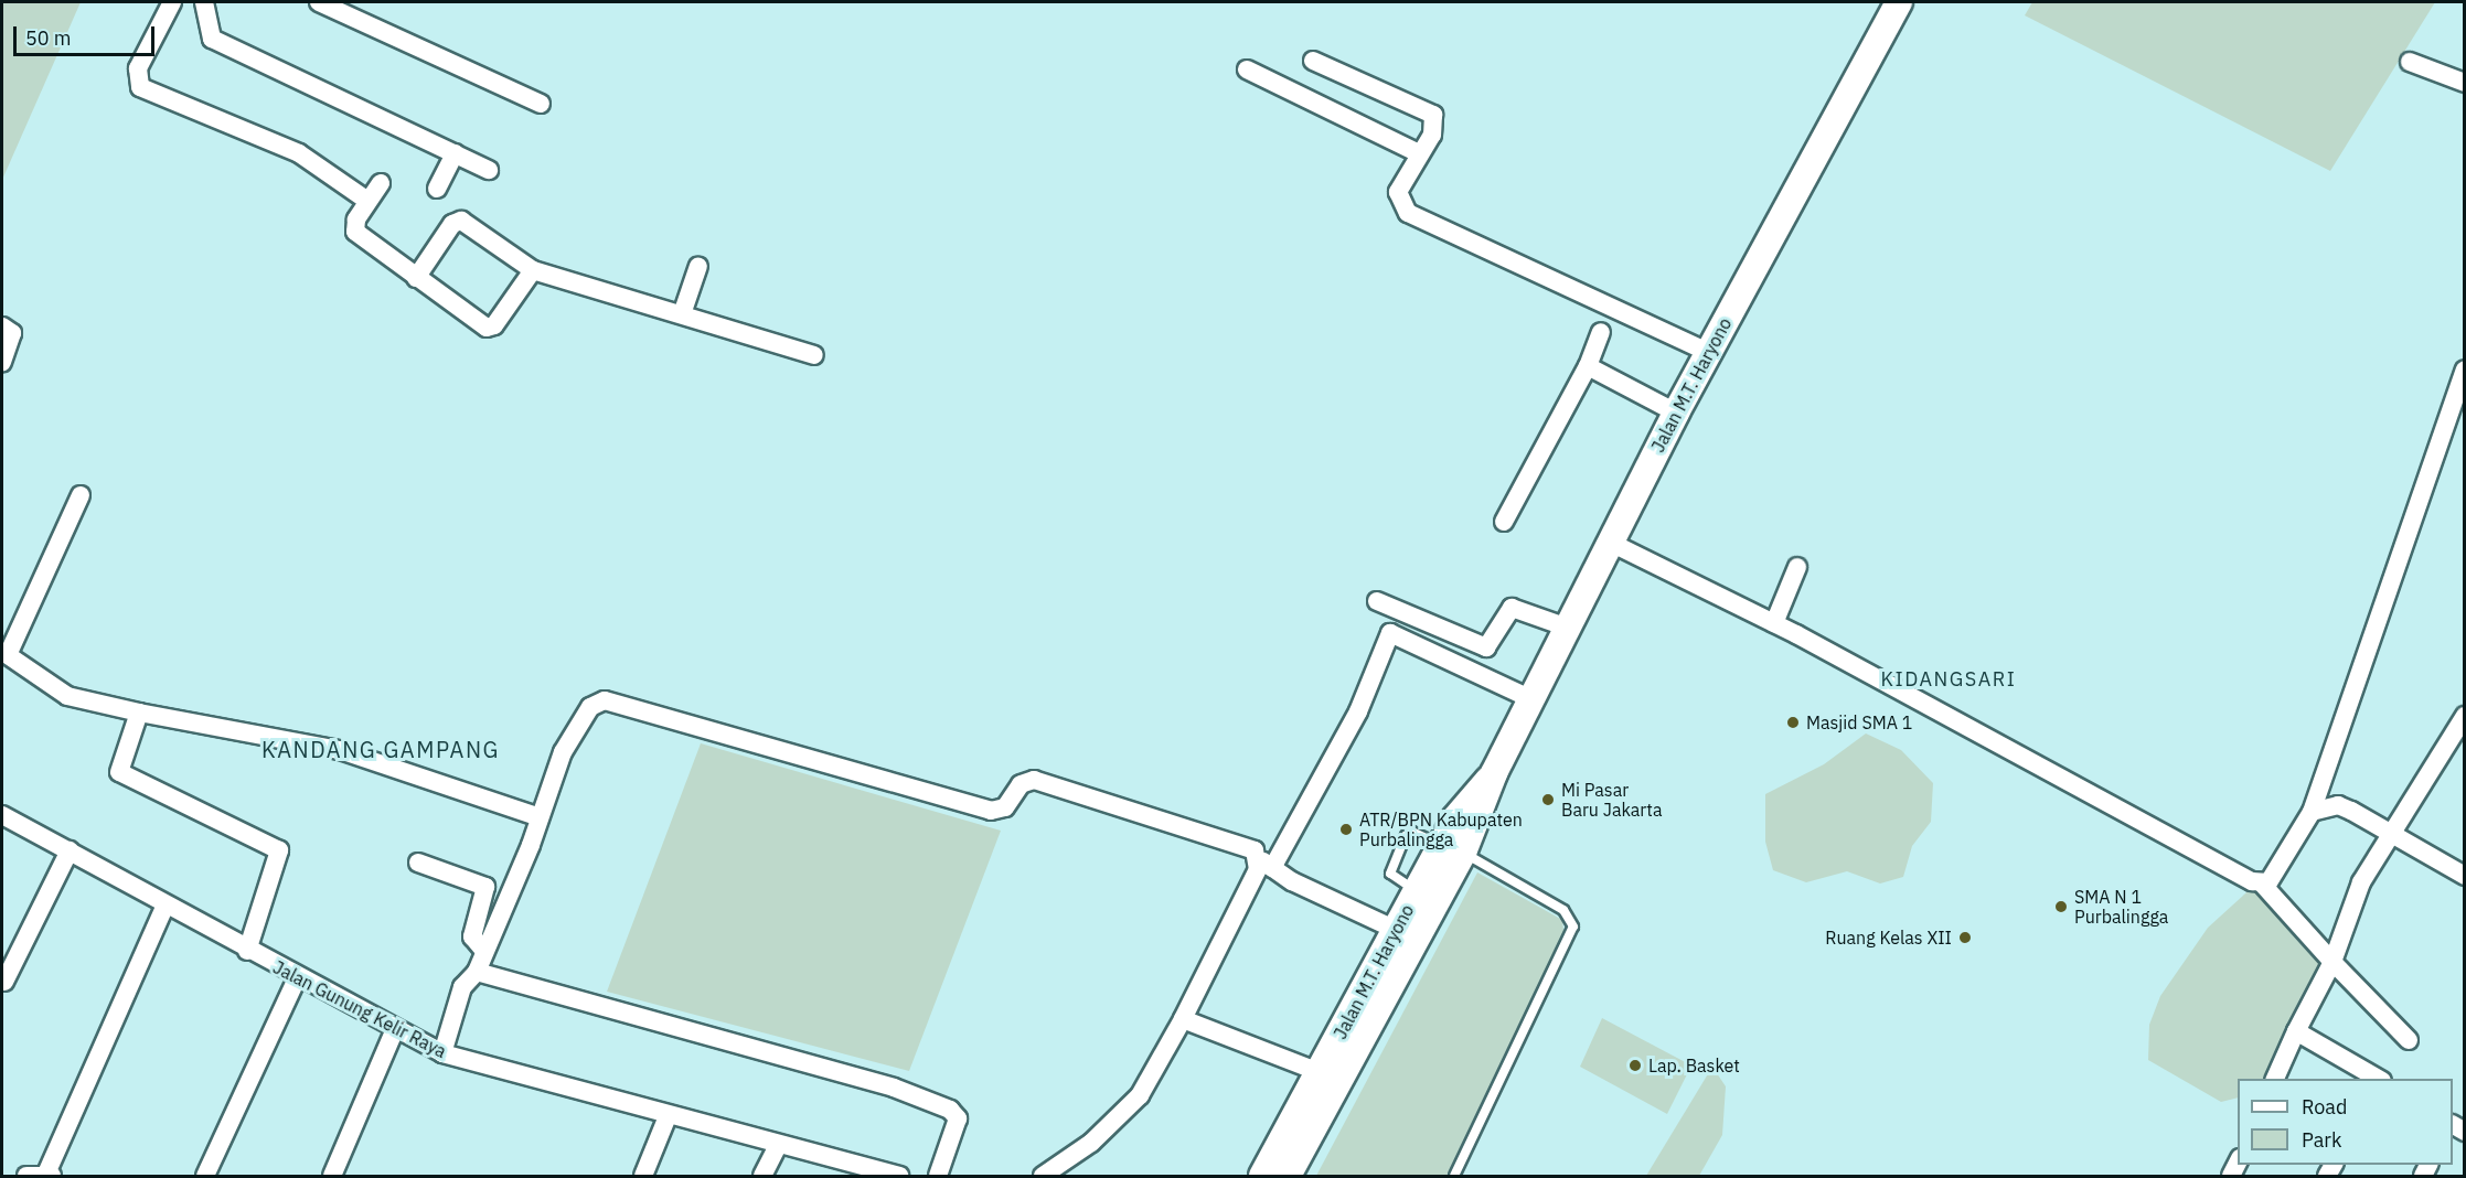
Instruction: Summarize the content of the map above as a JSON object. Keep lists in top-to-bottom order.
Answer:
{
  "streets": {
    "main road": ["Jalan M.T. Haryono"],
    "street": ["Jalan Gunung Kelir Raya"]
  },
  "districts": ["KIDANGSARI", "KANDANG GAMPANG"],
  "places": [
    "Masjid SMA 1",
    "Mi Pasar Baru Jakarta",
    "ATR/BPN Kabupaten Purbalingga",
    "SMA N 1 Purbalingga",
    "Ruang Kelas XII",
    "Lap. Basket"
  ],
  "legend": ["Road", "Park"],
  "scale_bar": "50 m"
}
